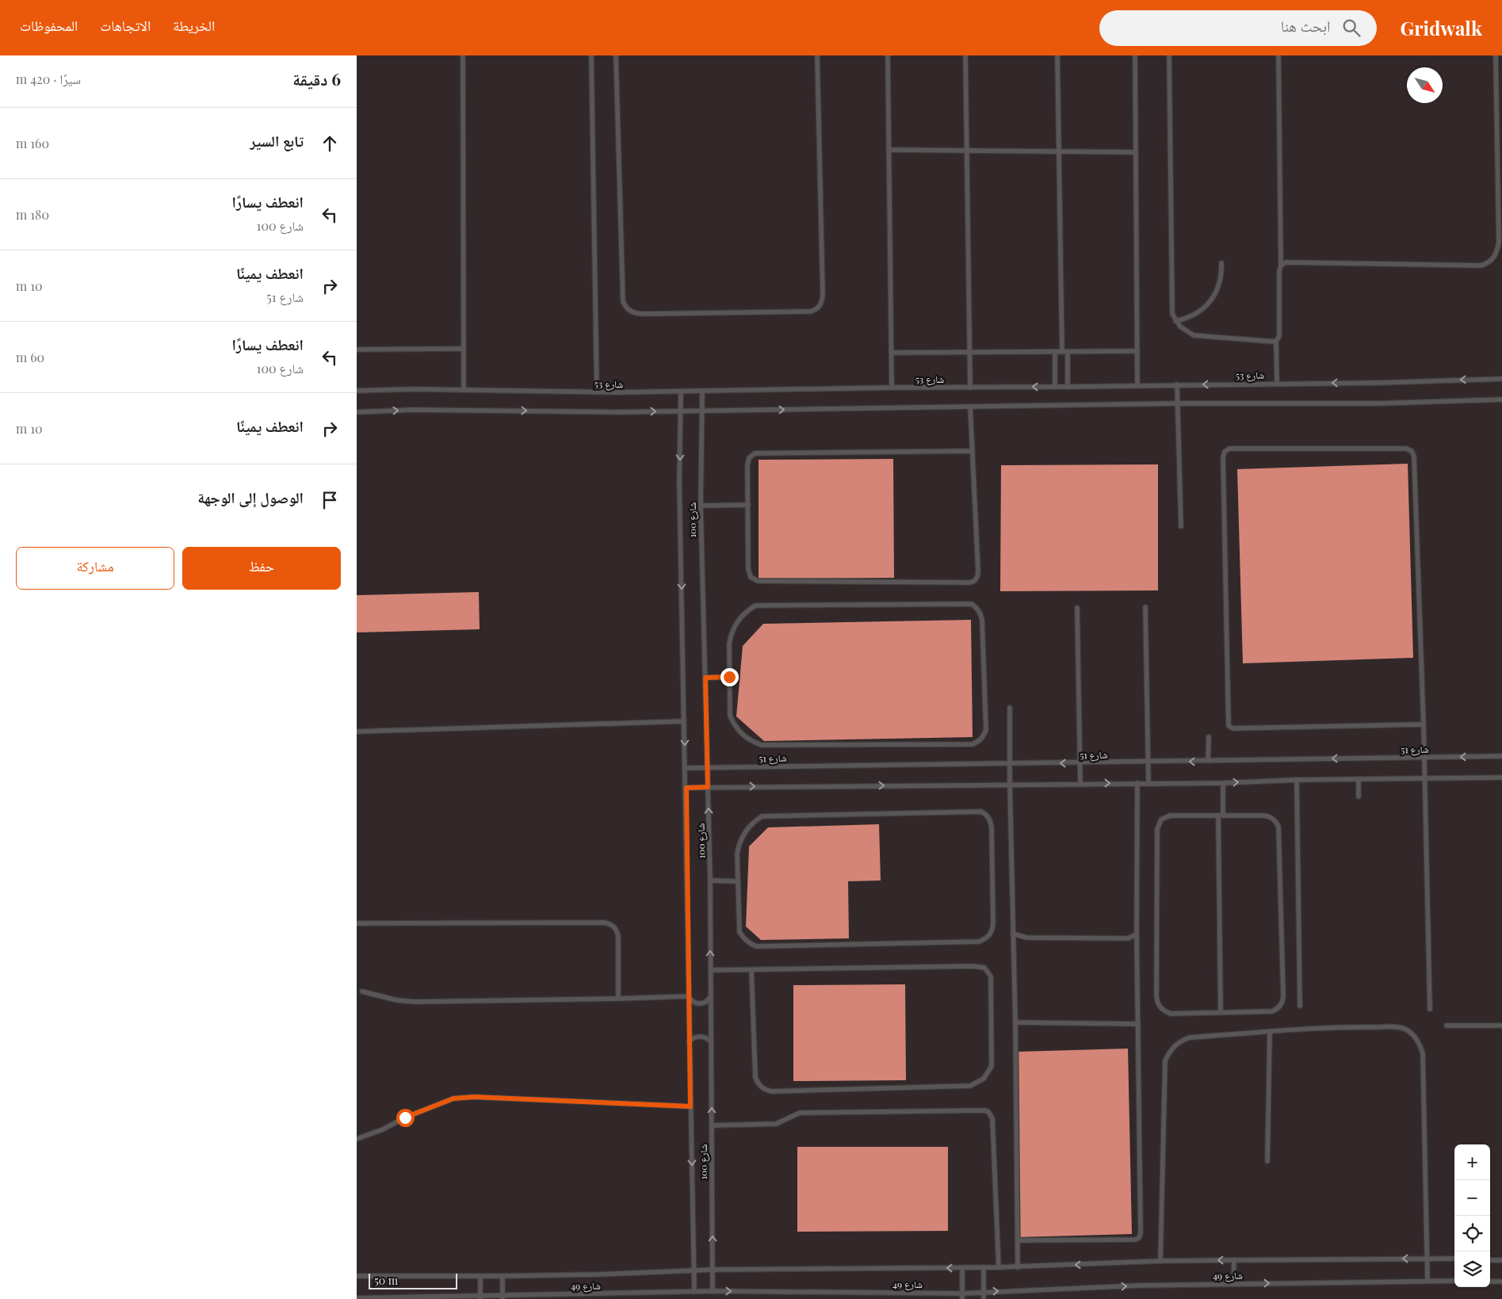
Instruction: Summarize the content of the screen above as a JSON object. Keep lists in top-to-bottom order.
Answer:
{
  "streets": {
    "lane": [
      "شارع 53",
      "شارع 100",
      "شارع 51",
      "شارع 49"
    ]
  },
  "crossings": [
    ["شارع 53", "شارع 100"],
    ["شارع 100", "شارع 51"],
    ["شارع 100", "شارع 49"]
  ],
  "scale_bar": "50 m",
  "north": "bottom right",
  "page": {
    "header": "Gridwalk",
    "search": "ابحث هنا",
    "nav": ["الخريطة", "الاتجاهات", "المحفوظات"],
    "heading": ["6 دقيقة", "سيرًا · 420 m"],
    "list": [
      ["تابع السير", "160 m"],
      ["انعطف يسارًا", "شارع 100", "180 m"],
      ["انعطف يمينًا", "شارع 51", "10 m"],
      ["انعطف يسارًا", "شارع 100", "60 m"],
      ["انعطف يمينًا", "10 m"],
      "الوصول إلى الوجهة"
    ],
    "buttons": ["حفظ", "مشاركة"],
    "map_buttons": ["+", "−"],
    "scale": "50 m"
  }
}
